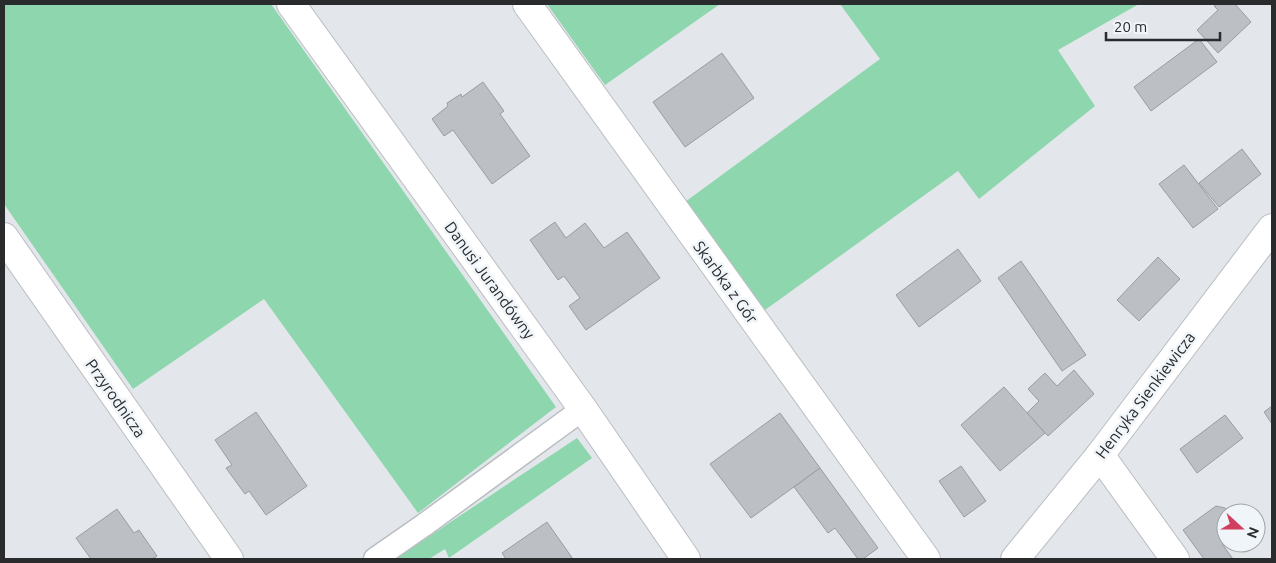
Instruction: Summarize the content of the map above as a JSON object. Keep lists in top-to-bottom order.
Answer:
{
  "streets": {
    "street": [
      "Danusi Jurandówny",
      "Skarbka z Gór",
      "Henryka Sienkiewicza",
      "Przyrodnicza"
    ]
  },
  "scale_bar": "20 m",
  "north": "right"
}
